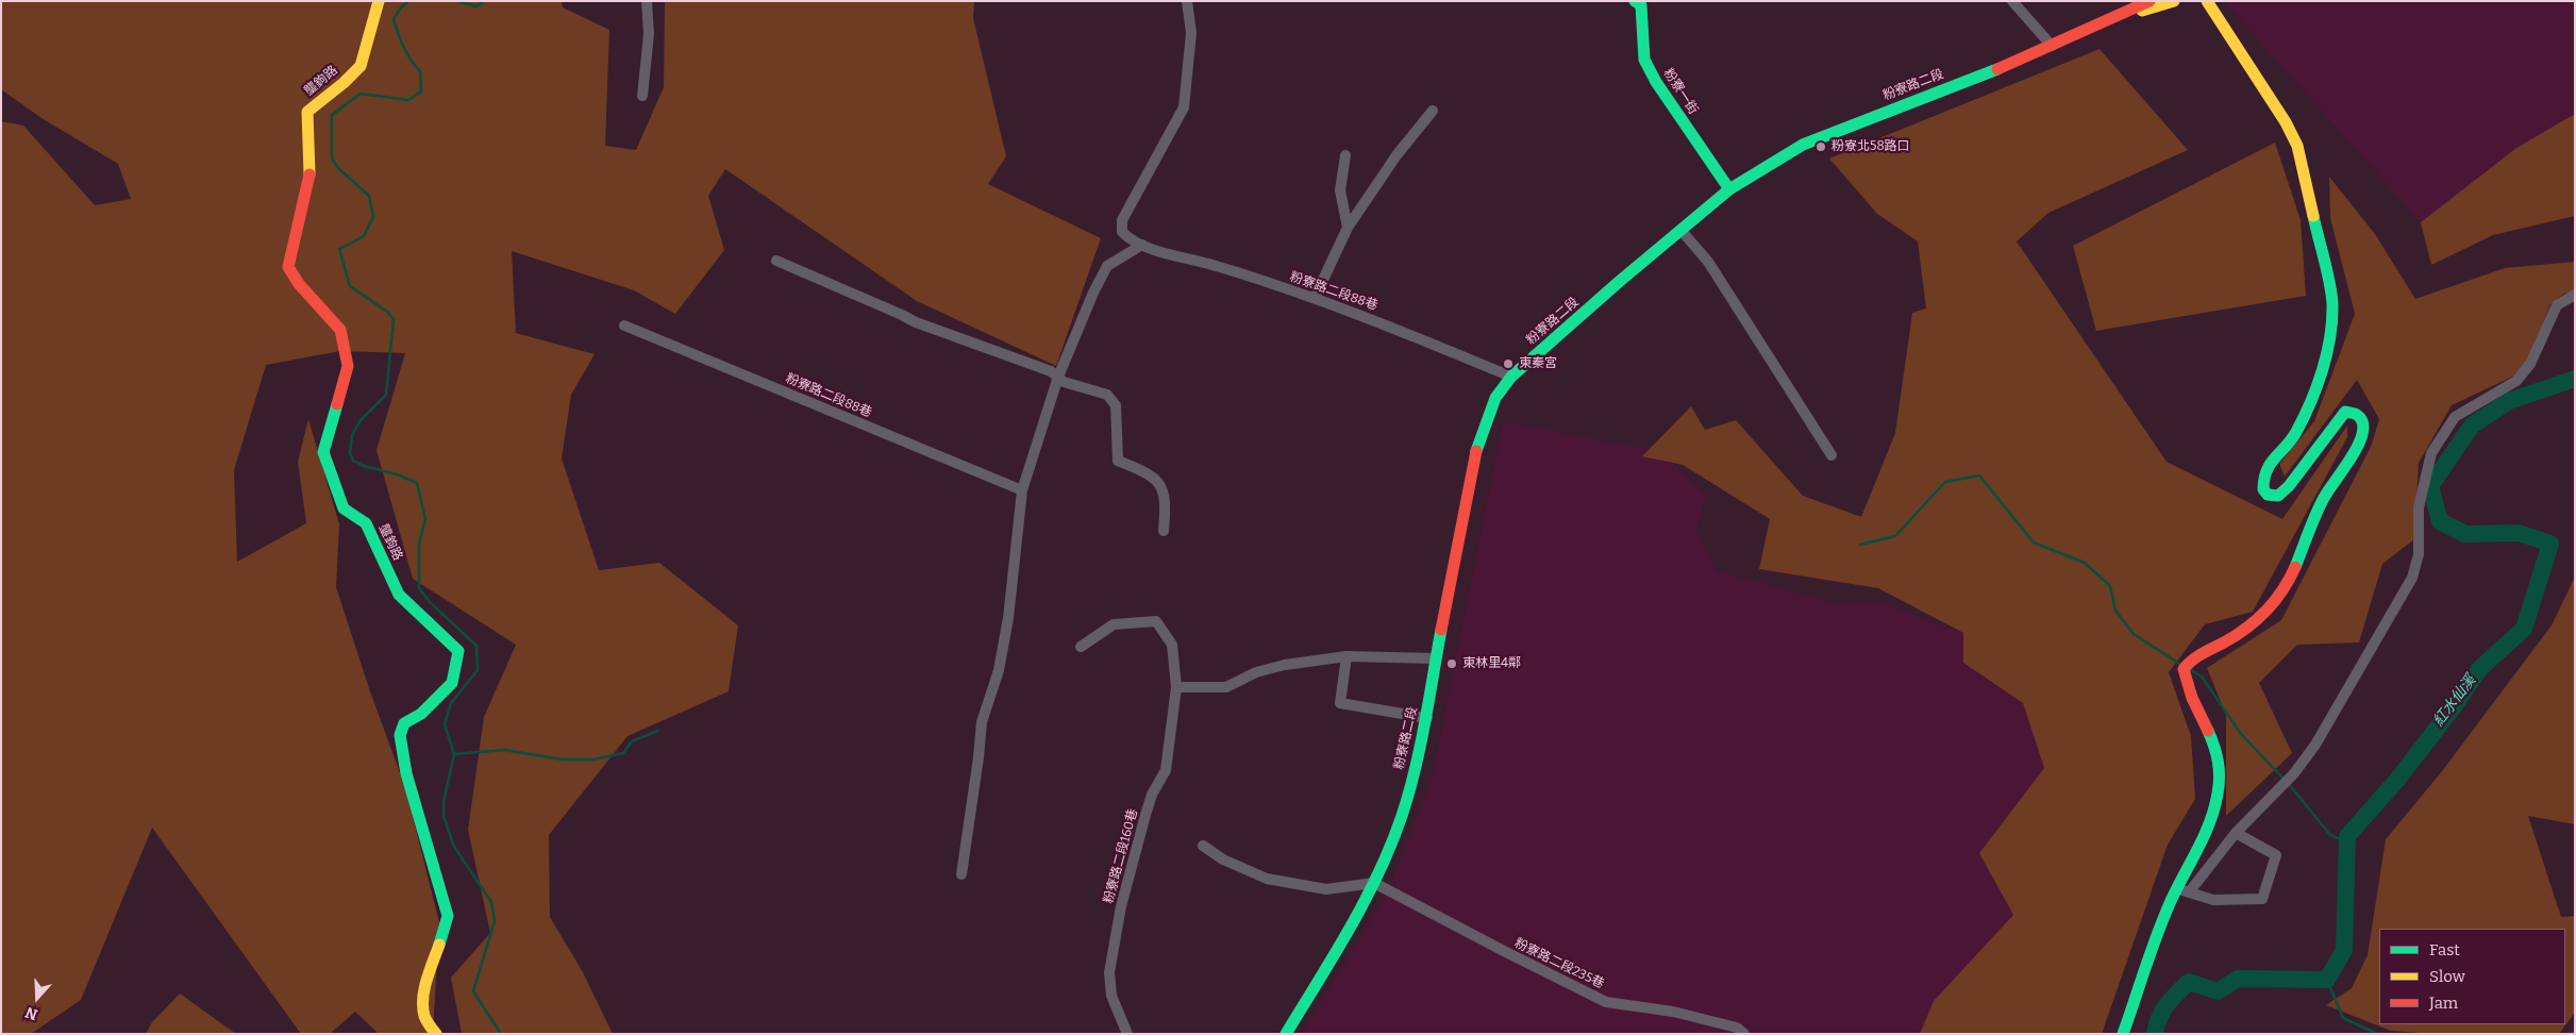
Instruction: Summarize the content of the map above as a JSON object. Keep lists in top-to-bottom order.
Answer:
{
  "streets": {
    "street": [
      "壟鉤路",
      "粉寮路二段",
      "粉寮一街",
      "粉寮路二段88巷",
      "粉寮路二段160巷",
      "粉寮路二段235巷"
    ]
  },
  "crossings": [
    ["粉寮路二段", "粉寮一街"],
    ["粉寮路二段", "粉寮路二段88巷"],
    ["粉寮路二段", "粉寮路二段235巷"]
  ],
  "water": ["紅水仙溪"],
  "places": ["粉寮北58路口", "東秦宮", "東林里4鄰"],
  "legend": ["Fast", "Slow", "Jam"],
  "north": "bottom"
}
